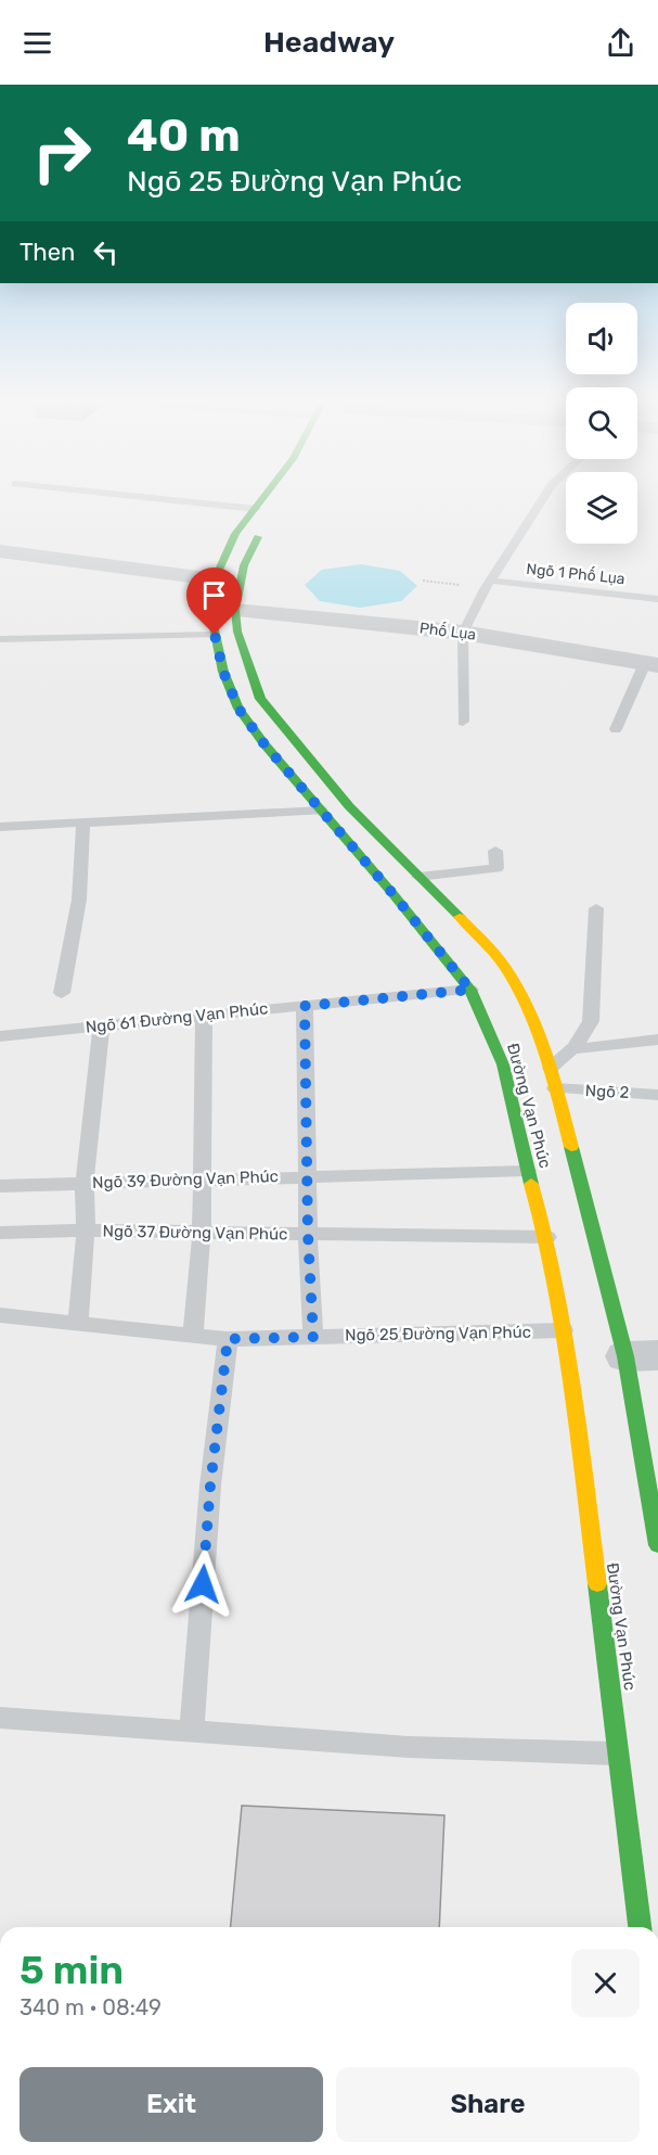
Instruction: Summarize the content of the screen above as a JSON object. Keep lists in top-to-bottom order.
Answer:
{
  "streets": {
    "main road": ["Đường Vạn Phúc"],
    "street": ["Phố Lụa"],
    "lane": [
      "Ngõ 1 Phố Lụa",
      "Ngõ 61 Đường Vạn Phúc",
      "Ngõ 2",
      "Ngõ 39 Đường Vạn Phúc",
      "Ngõ 37 Đường Vạn Phúc",
      "Ngõ 25 Đường Vạn Phúc"
    ]
  },
  "crossings": [
    ["Phố Lụa", "Đường Vạn Phúc"],
    ["Ngõ 61 Đường Vạn Phúc", "Đường Vạn Phúc"],
    ["Ngõ 2", "Đường Vạn Phúc"],
    ["Đường Vạn Phúc", "Ngõ 39 Đường Vạn Phúc"],
    ["Đường Vạn Phúc", "Ngõ 37 Đường Vạn Phúc"],
    ["Đường Vạn Phúc", "Ngõ 25 Đường Vạn Phúc"]
  ],
  "page": {
    "header": "Headway",
    "turn": ["40 m", "Ngõ 25 Đường Vạn Phúc"],
    "then": "Then",
    "heading": ["5 min", "340 m · 08:49"],
    "buttons": ["Exit", "Share"]
  }
}
